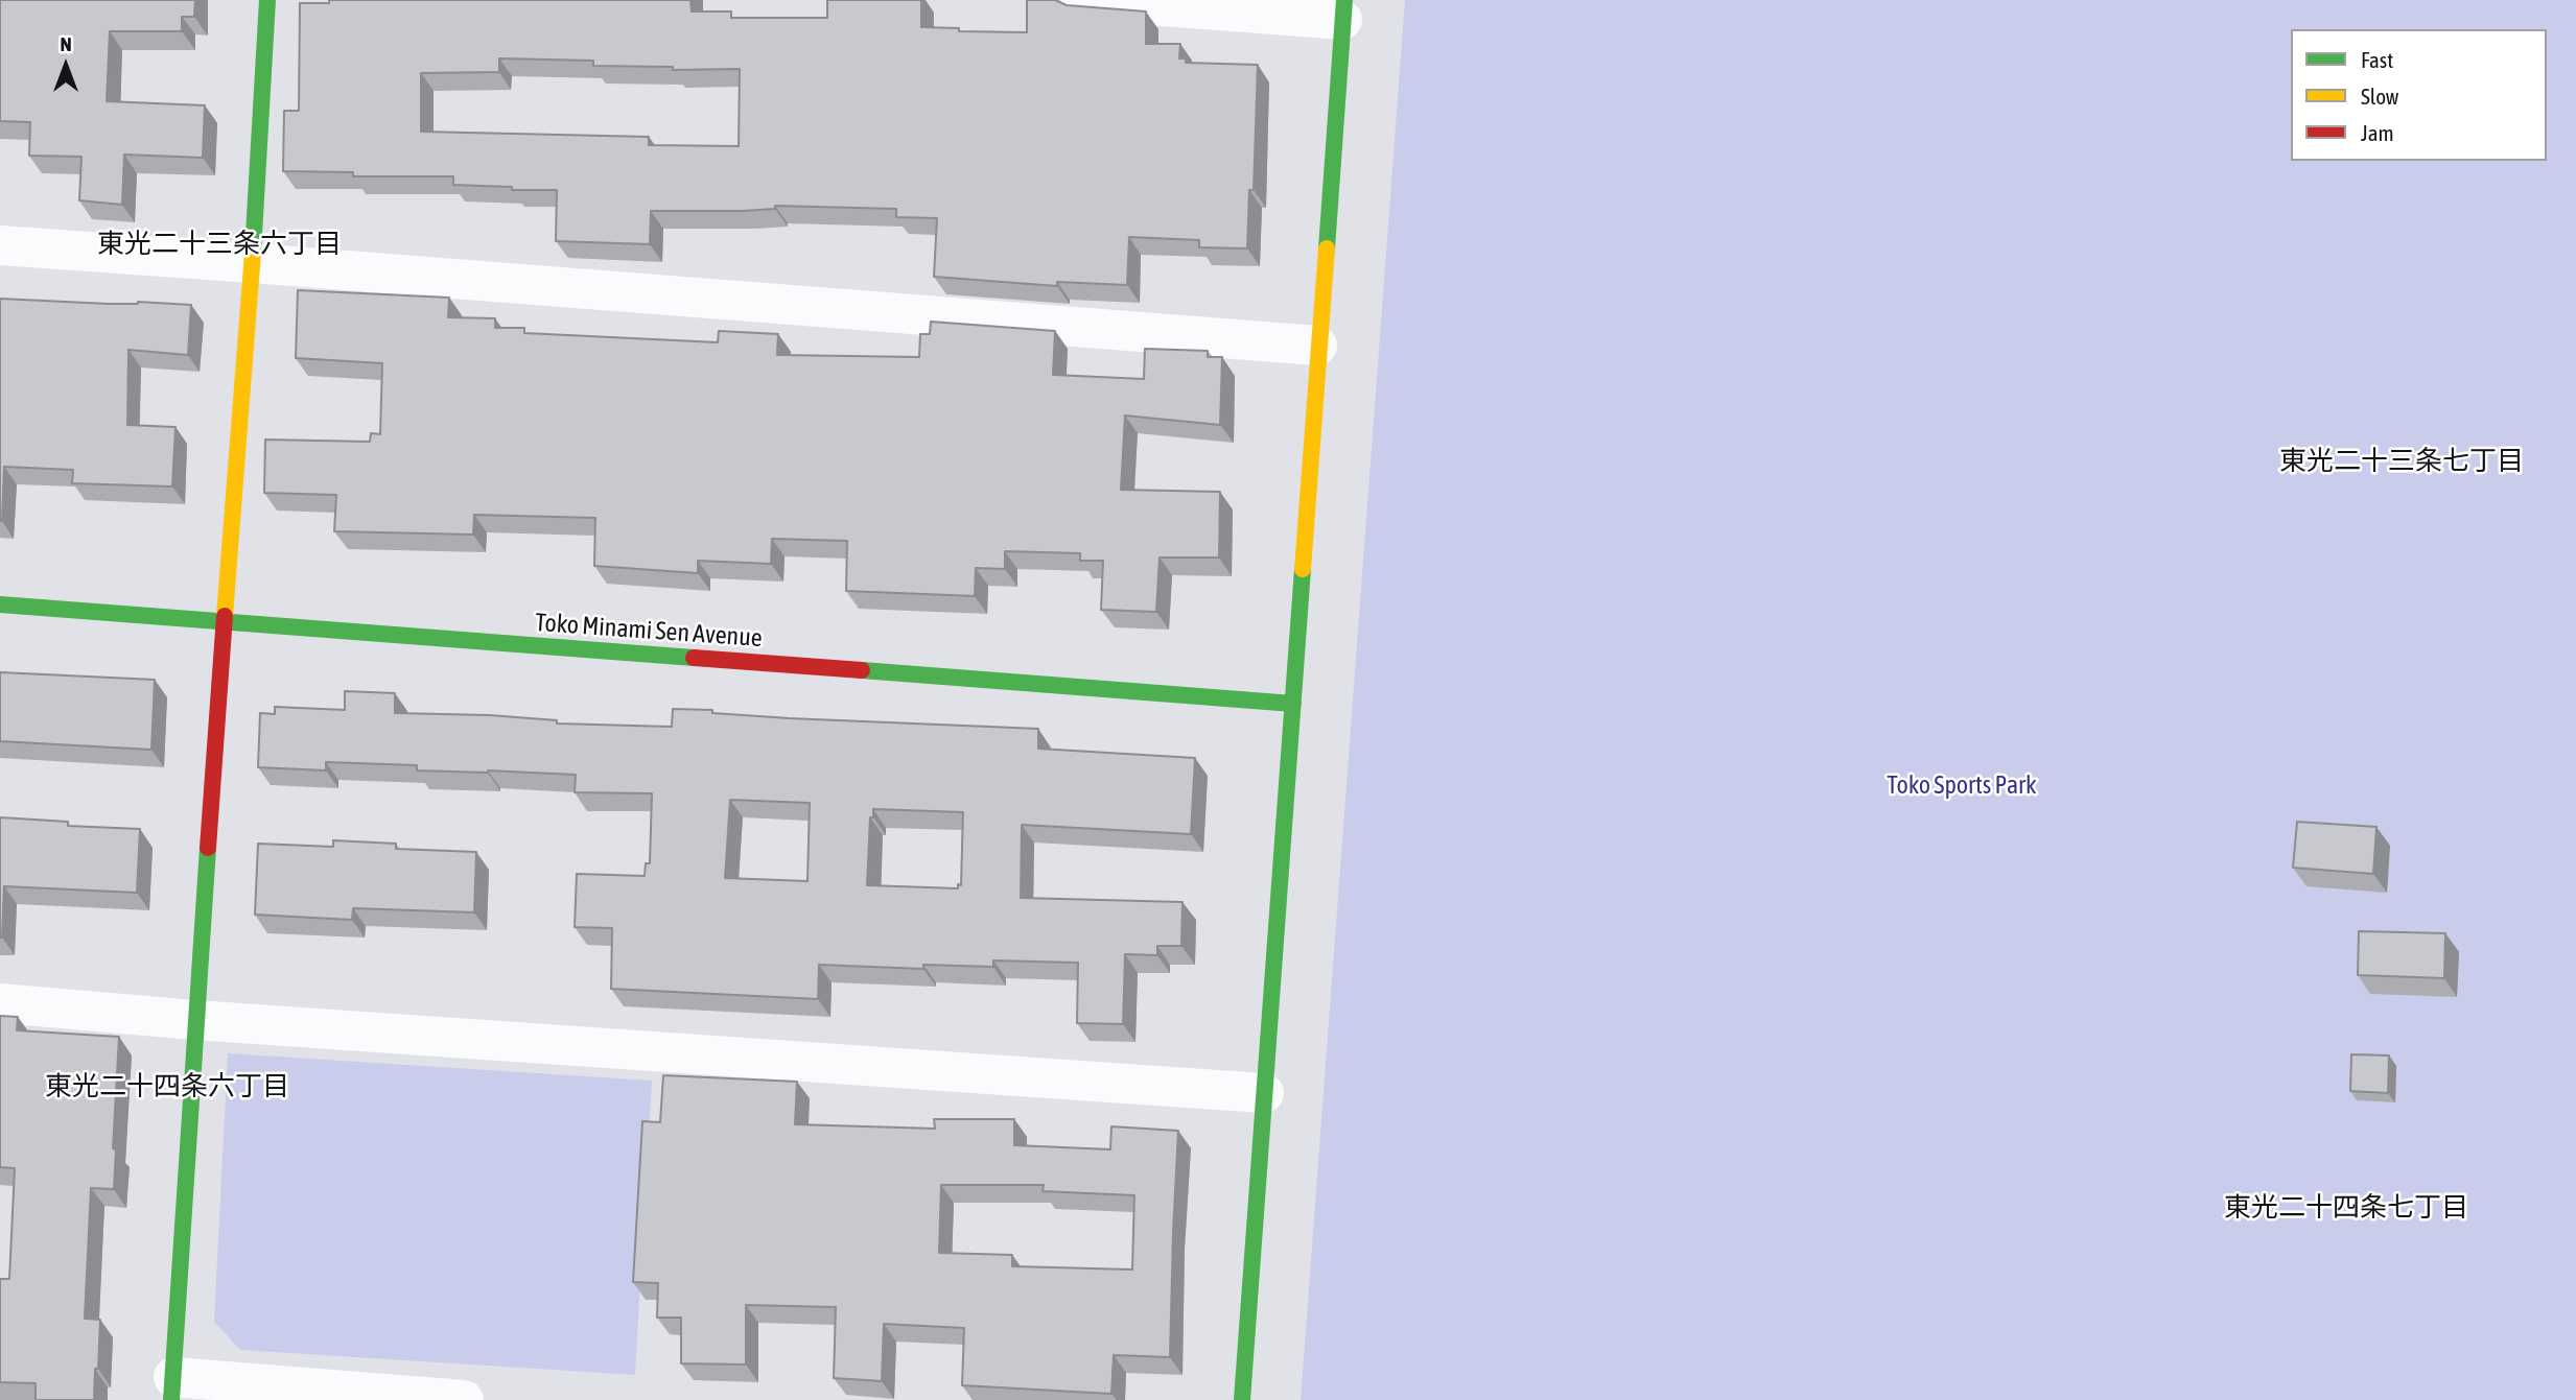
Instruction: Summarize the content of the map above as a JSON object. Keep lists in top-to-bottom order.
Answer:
{
  "streets": {
    "street": ["Toko Minami Sen Avenue"]
  },
  "districts": [
    "東光二十三条六丁目",
    "東光二十三条七丁目",
    "東光二十四条六丁目",
    "東光二十四条七丁目"
  ],
  "parks": ["Toko Sports Park"],
  "legend": ["Fast", "Slow", "Jam"],
  "north": "top"
}
